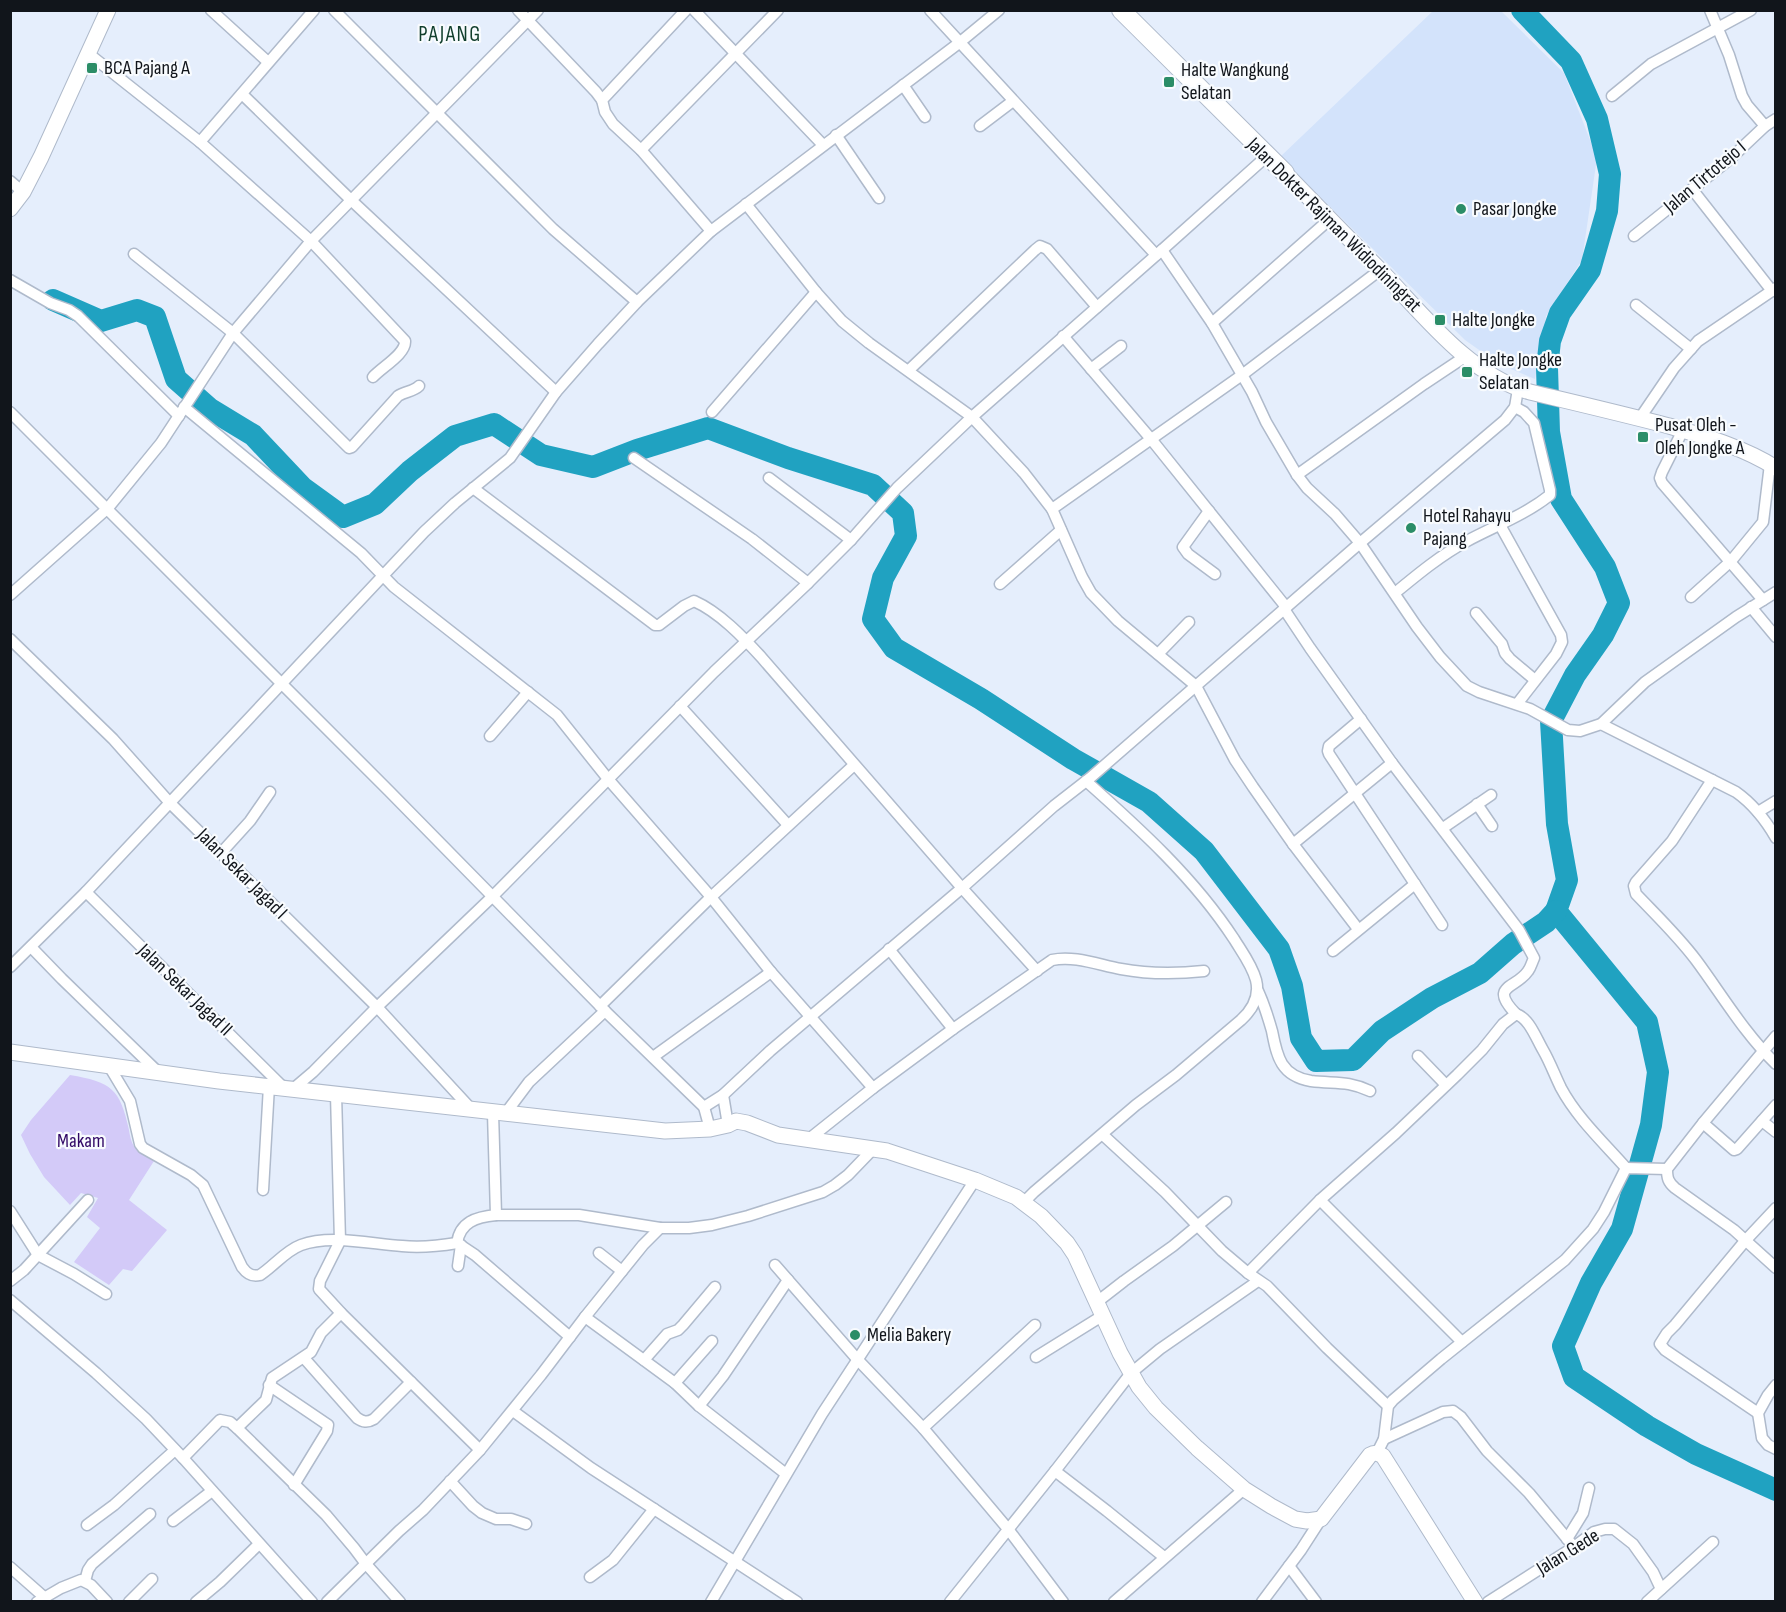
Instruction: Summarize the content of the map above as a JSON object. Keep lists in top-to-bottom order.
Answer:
{
  "streets": {
    "main road": ["Jalan Dokter Rajiman Widiodiningrat"],
    "street": [
      "Jalan Tirtotejo I",
      "Jalan Sekar Jagad I",
      "Jalan Sekar Jagad II",
      "Jalan Gede"
    ]
  },
  "districts": ["PAJANG"],
  "parks": ["Makam"],
  "places": {
    "transit": [
      "BCA Pajang A",
      "Halte Wangkung Selatan",
      "Halte Jongke",
      "Halte Jongke Selatan",
      "Pusat Oleh - Oleh Jongke A"
    ],
    "other": ["Pasar Jongke", "Hotel Rahayu Pajang", "Melia Bakery"]
  }
}
